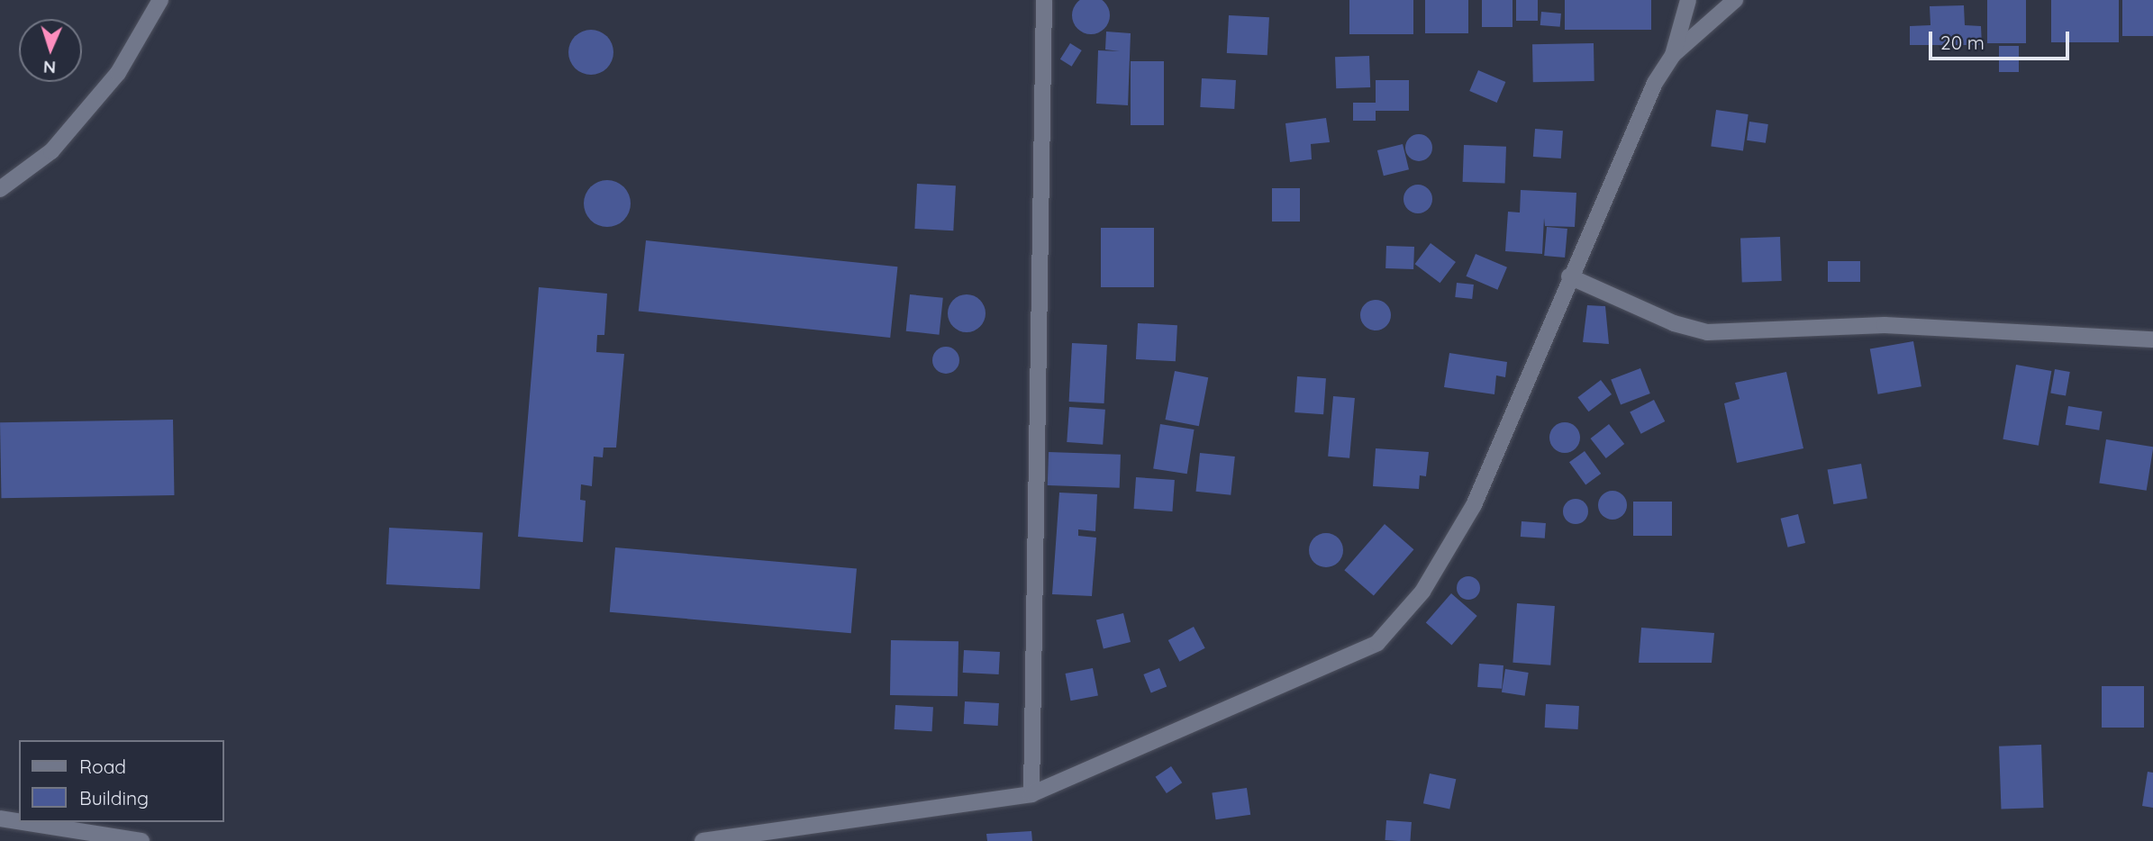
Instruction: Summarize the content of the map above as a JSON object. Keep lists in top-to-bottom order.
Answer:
{
  "legend": ["Road", "Building"],
  "scale_bar": "20 m",
  "north": "bottom"
}
